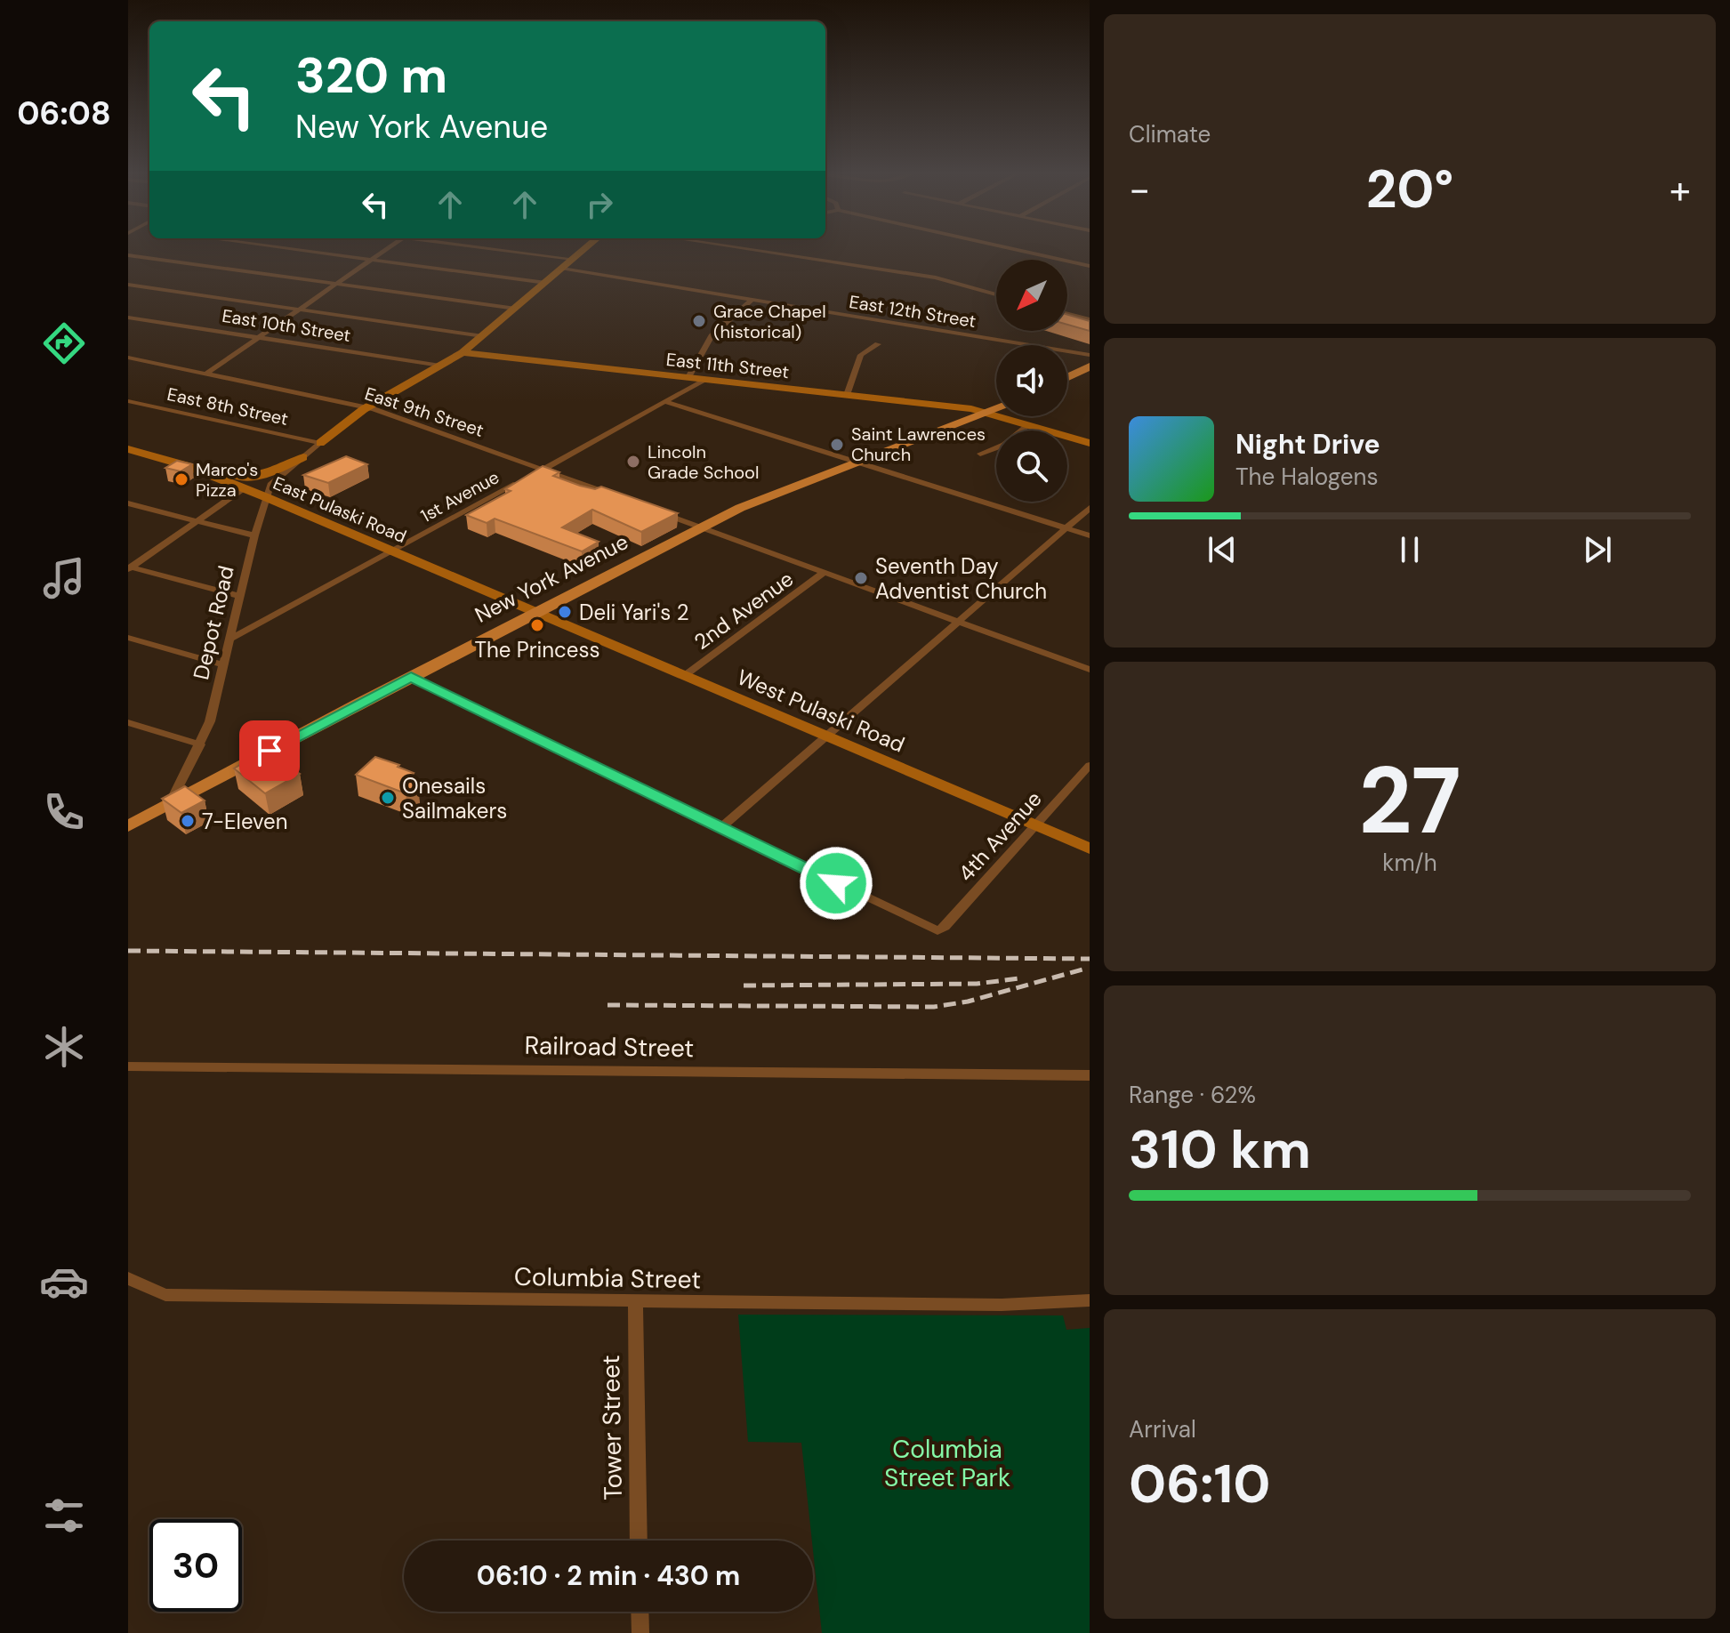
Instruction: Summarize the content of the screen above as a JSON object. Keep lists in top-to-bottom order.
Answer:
{
  "streets": {
    "main road": ["New York Avenue"],
    "street": [
      "East 12th Street",
      "East 10th Street",
      "East 11th Street",
      "East 8th Street",
      "East 9th Street",
      "1st Avenue",
      "East Pulaski Road",
      "2nd Avenue",
      "Depot Road",
      "West Pulaski Road",
      "4th Avenue",
      "Railroad Street",
      "Columbia Street",
      "Tower Street"
    ]
  },
  "crossings": [
    ["East 12th Street", "Depot Road"],
    ["East 10th Street", "Depot Road"],
    ["East 11th Street", "1st Avenue"],
    ["East 11th Street", "New York Avenue"],
    ["East 11th Street", "Depot Road"],
    ["East 8th Street", "Depot Road"],
    ["East 9th Street", "1st Avenue"],
    ["East 9th Street", "Depot Road"],
    ["1st Avenue", "East Pulaski Road"],
    ["1st Avenue", "Depot Road"],
    ["East Pulaski Road", "New York Avenue"],
    ["East Pulaski Road", "Depot Road"],
    ["East Pulaski Road", "West Pulaski Road"],
    ["New York Avenue", "Depot Road"],
    ["New York Avenue", "West Pulaski Road"],
    ["2nd Avenue", "West Pulaski Road"],
    ["West Pulaski Road", "4th Avenue"],
    ["Columbia Street", "Tower Street"]
  ],
  "parks": ["Columbia Street Park"],
  "places": [
    "Grace Chapel (historical)",
    "Saint Lawrences Church",
    "Lincoln Grade School",
    "Marco's Pizza",
    "Seventh Day Adventist Church",
    "Deli Yari's 2",
    "The Princess",
    "Onesails Sailmakers",
    "7-Eleven"
  ],
  "north": "bottom left",
  "page": {
    "tabs": "06:08",
    "tile": [
      "Climate",
      ["27", "km/h"],
      ["Range · 62%", "310 km"],
      ["Arrival", "06:10"]
    ],
    "turn": ["320 m", "New York Avenue"],
    "heat": ["−", "20°", "+"],
    "song": ["Night Drive", "The Halogens"],
    "limit": "30",
    "trip": "06:10 · 2 min · 430 m"
  }
}
